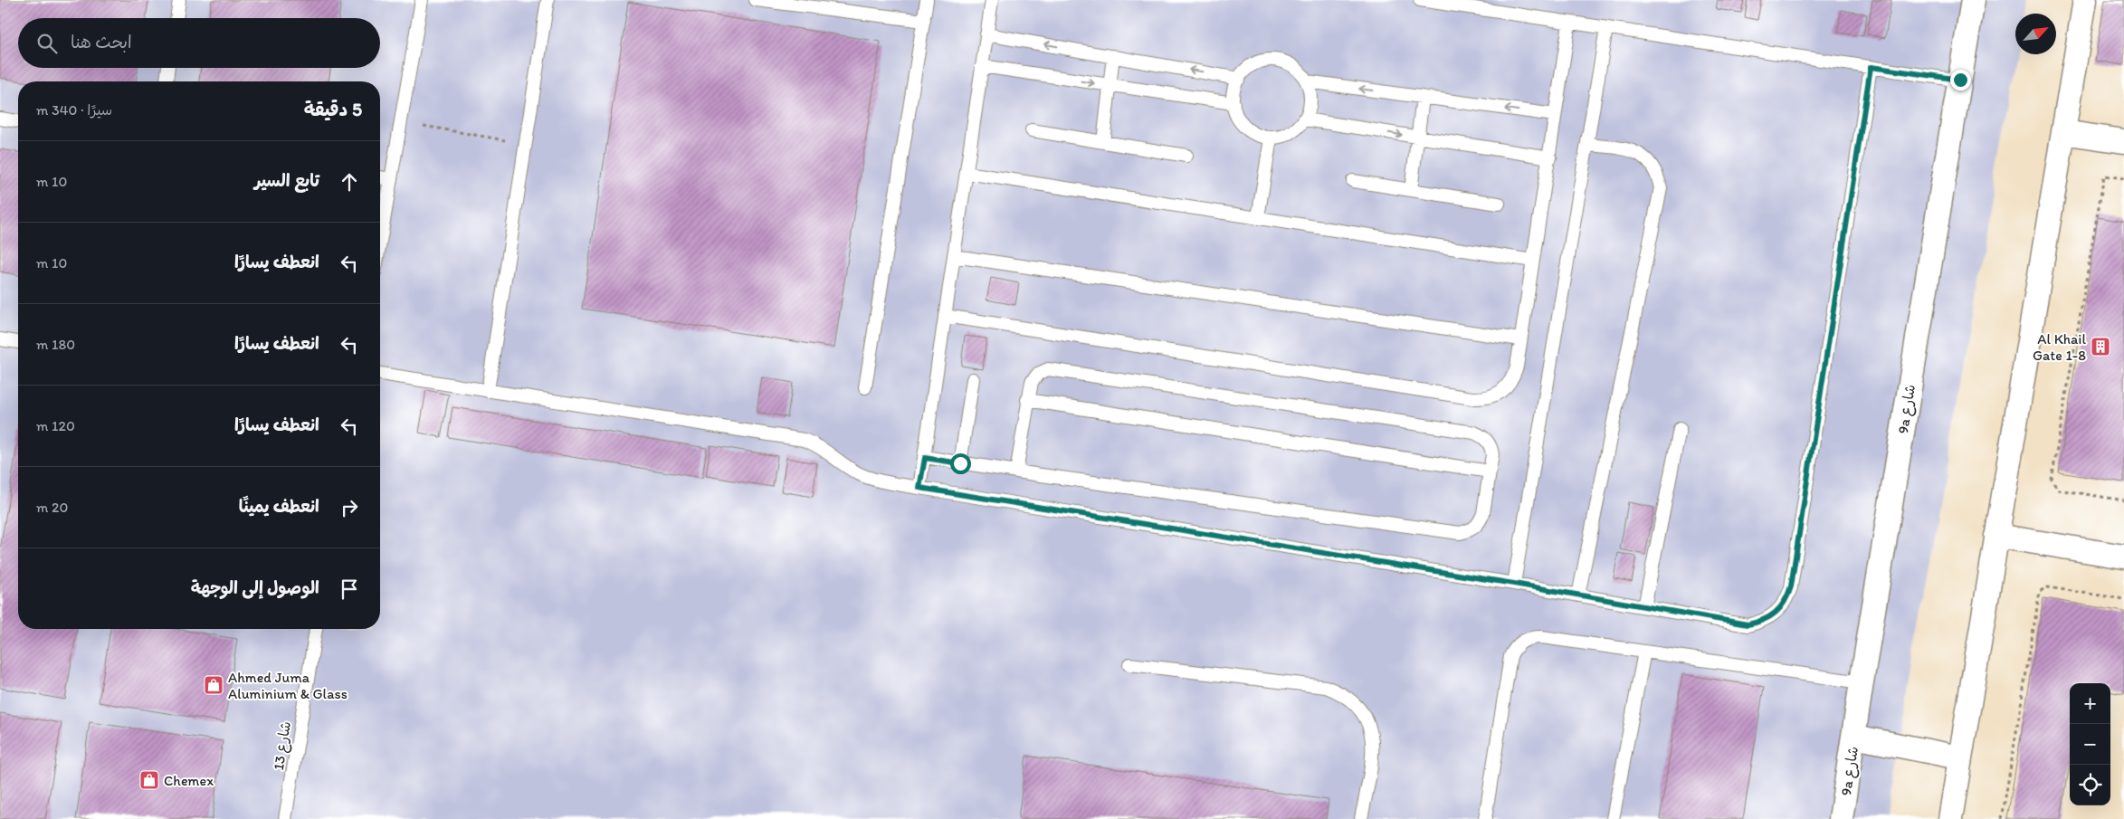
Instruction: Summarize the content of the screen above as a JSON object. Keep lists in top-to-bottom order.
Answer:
{
  "streets": {
    "street": ["9a شارع"],
    "lane": ["شارع 13"]
  },
  "places": {
    "building": ["Al Khail Gate 1-8"],
    "shop": ["Ahmed Juma Aluminium & Glass", "Chemex"]
  },
  "north": "top right",
  "page": {
    "search": "ابحث هنا",
    "heading": ["5 دقيقة", "سيرًا · 340 m"],
    "list": [
      ["تابع السير", "10 m"],
      ["انعطف يسارًا", "10 m"],
      ["انعطف يسارًا", "180 m"],
      ["انعطف يسارًا", "120 m"],
      ["انعطف يمينًا", "20 m"],
      "الوصول إلى الوجهة"
    ],
    "map_buttons": ["+", "−"]
  }
}
